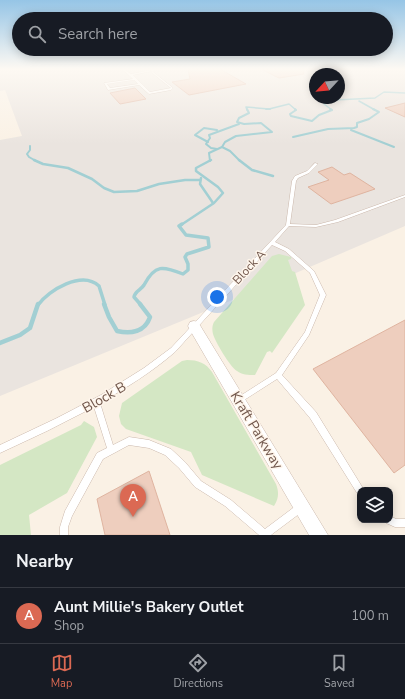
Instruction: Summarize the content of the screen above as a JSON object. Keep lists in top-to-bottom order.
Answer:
{
  "streets": {
    "street": ["Kraft Parkway"],
    "lane": ["Block A", "Block B"]
  },
  "crossings": [
    ["Block A", "Block B"],
    ["Block A", "Kraft Parkway"],
    ["Block B", "Kraft Parkway"]
  ],
  "north": "bottom left",
  "page": {
    "search": "Search here",
    "pins": "A",
    "heading": "Nearby",
    "list": [
      {
        "mark": "A",
        "name": "Aunt Millie's Bakery Outlet",
        "note": "Shop",
        "value": "100 m"
      }
    ],
    "nav": ["Map", "Directions", "Saved"]
  }
}
